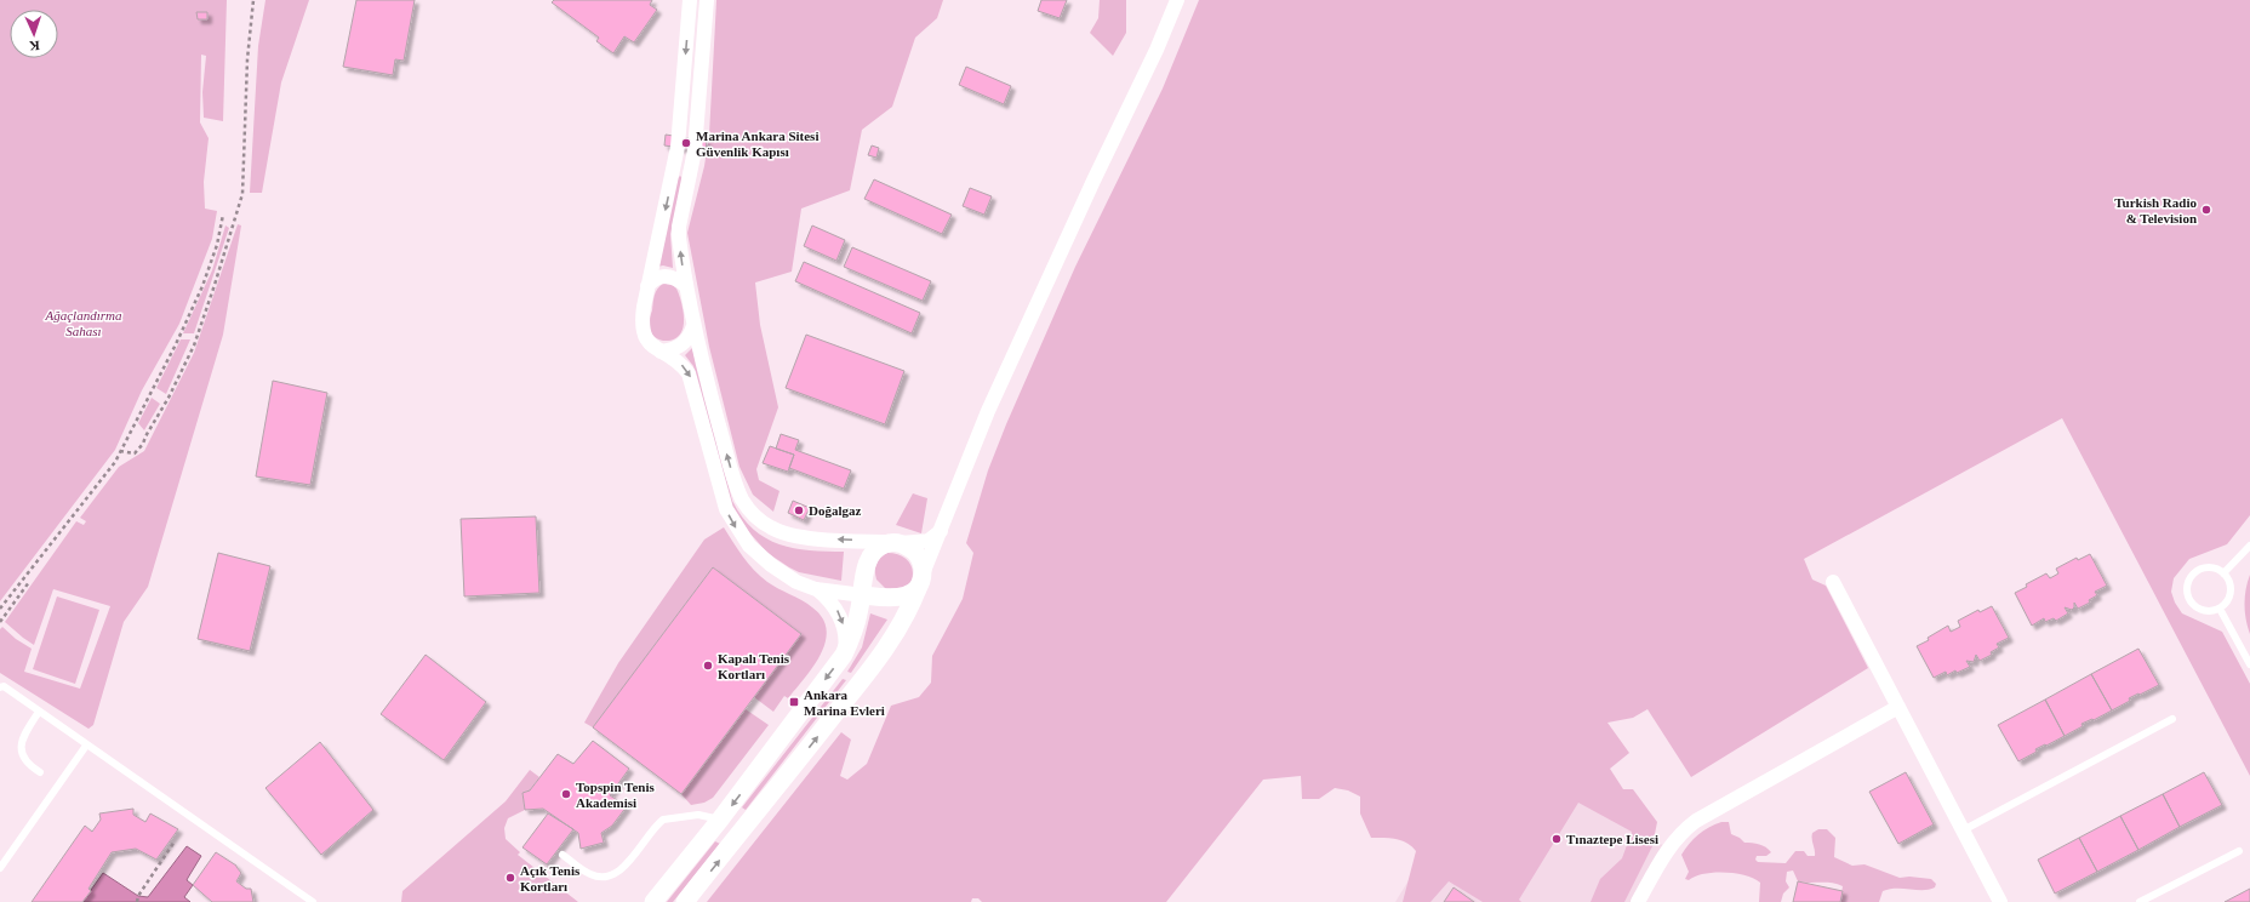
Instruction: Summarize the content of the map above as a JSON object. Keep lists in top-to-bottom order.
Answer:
{
  "parks": ["Ağaçlandırma Sahası"],
  "places": {
    "other": [
      "Marina Ankara Sitesi Güvenlik Kapısı",
      "Turkish Radio & Television",
      "Doğalgaz",
      "Kapalı Tenis Kortları",
      "Topspin Tenis Akademisi",
      "Tınaztepe Lisesi",
      "Açık Tenis Kortları"
    ],
    "transit": ["Ankara Marina Evleri"]
  },
  "north": "bottom"
}
